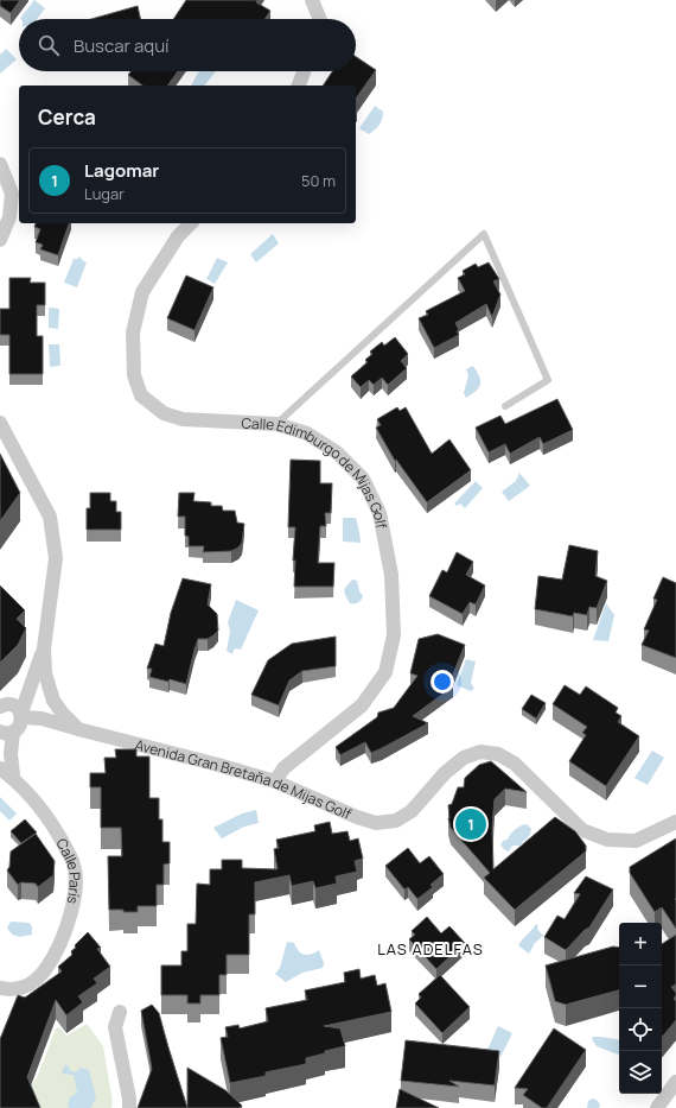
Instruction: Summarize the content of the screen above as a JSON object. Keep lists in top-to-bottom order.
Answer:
{
  "streets": {
    "street": ["Calle Edimburgo de Mijas Golf", "Avenida Gran Bretaña de Mijas Golf", "Calle París"]
  },
  "crossings": [
    ["Calle Edimburgo de Mijas Golf", "Avenida Gran Bretaña de Mijas Golf"]
  ],
  "districts": ["LAS ADELFAS"],
  "page": {
    "search": "Buscar aquí",
    "heading": "Cerca",
    "list": [
      {
        "mark": "1",
        "name": "Lagomar",
        "note": "Lugar",
        "value": "50 m"
      }
    ],
    "pins": "1",
    "map_buttons": ["+", "−"]
  }
}
